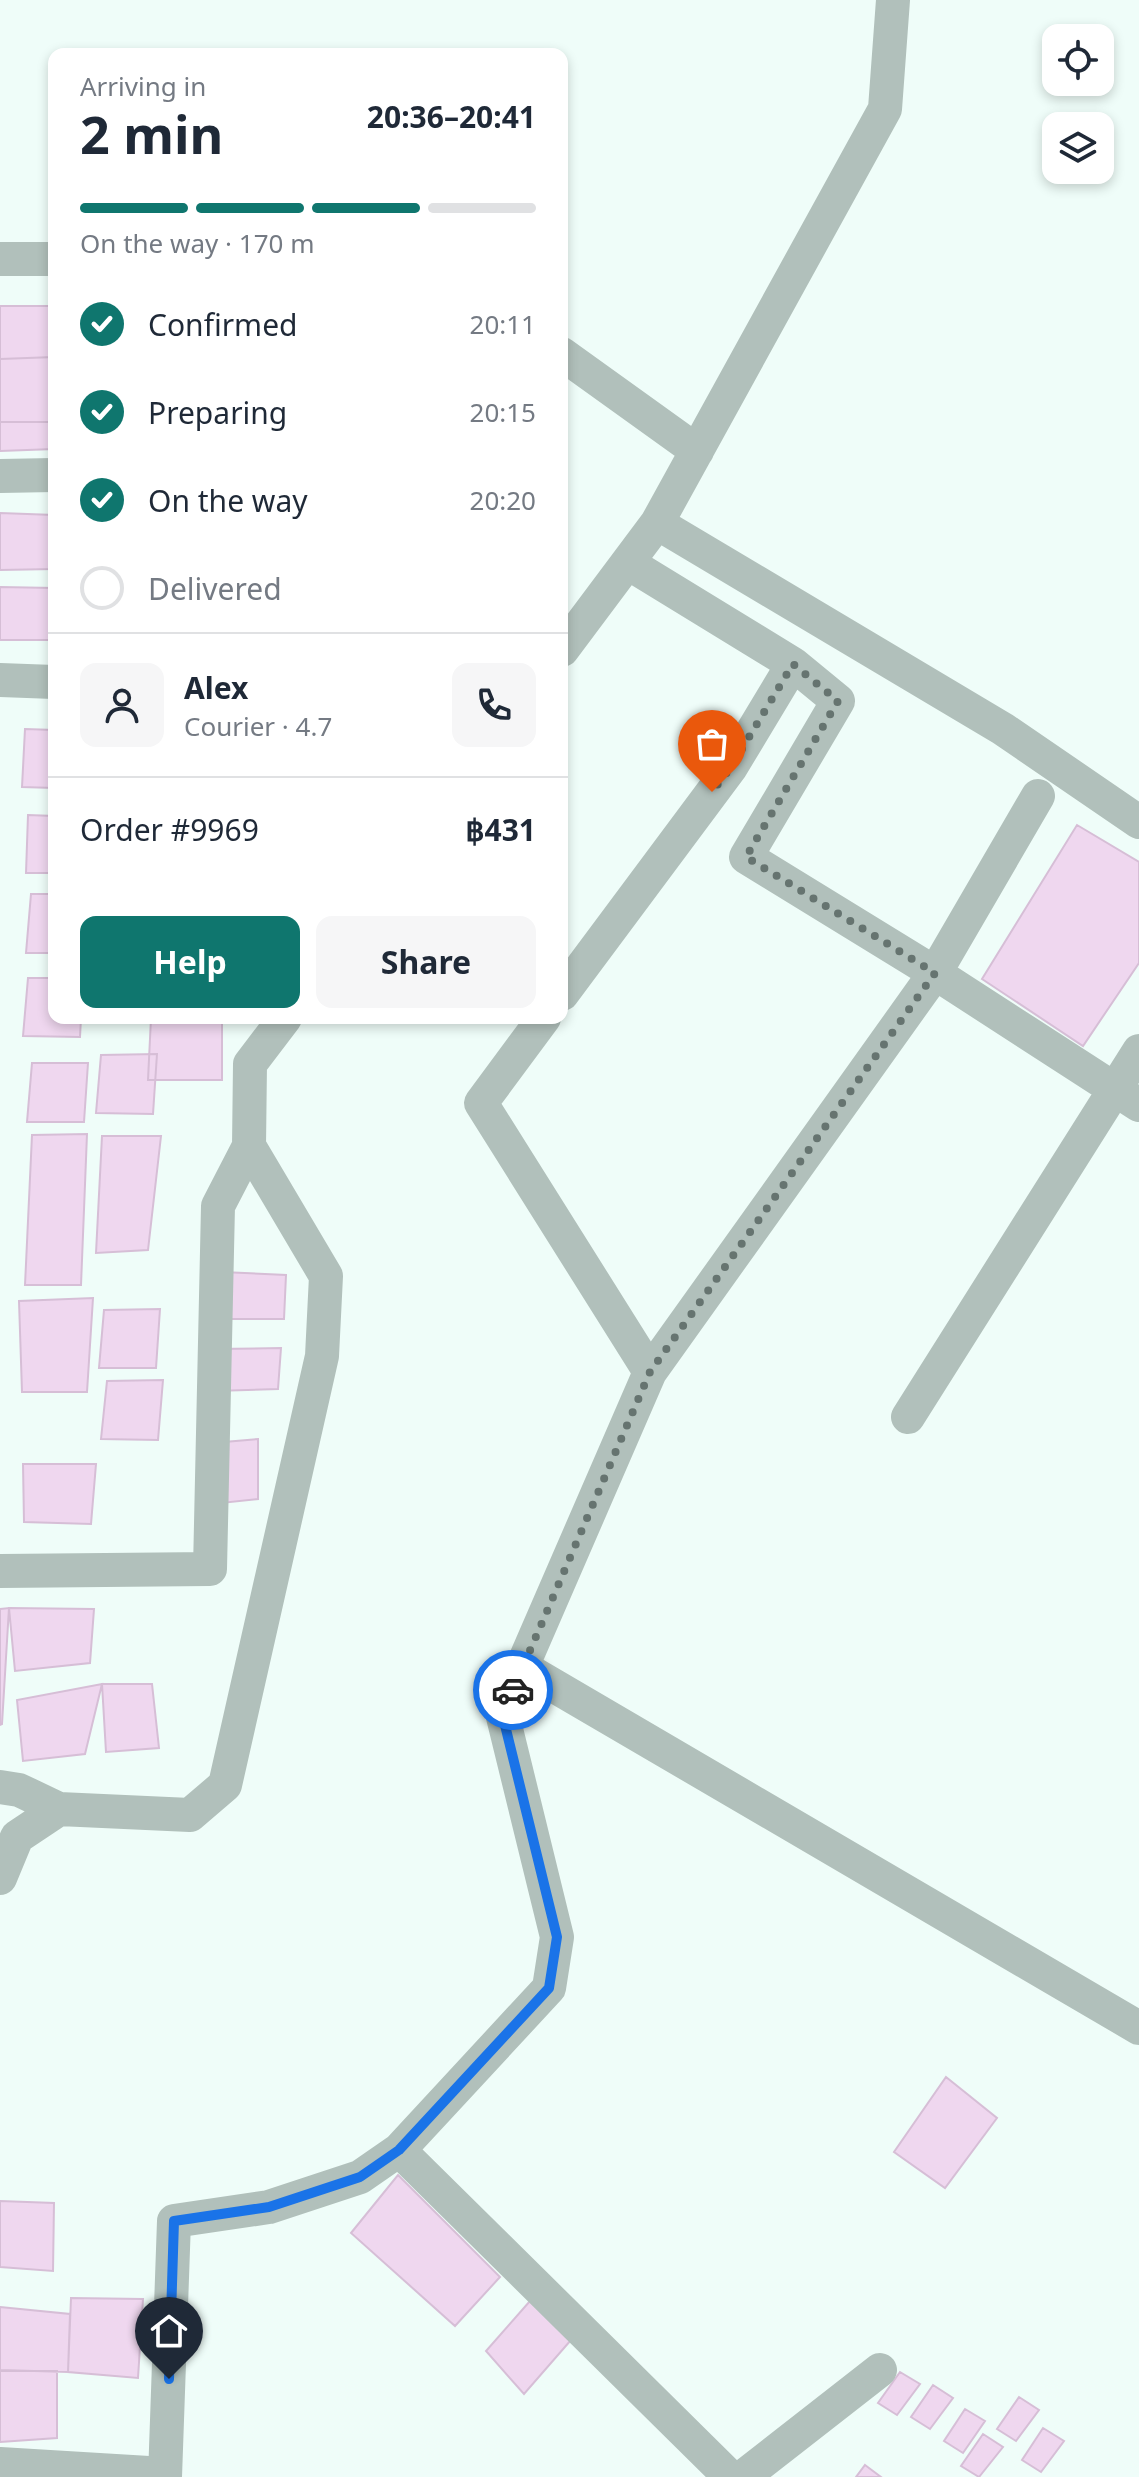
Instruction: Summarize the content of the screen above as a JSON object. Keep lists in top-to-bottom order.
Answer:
{
  "page": {
    "heading": ["2 min", "Arriving in", "20:36–20:41"],
    "panel": [
      "Alex",
      "Courier · 4.7",
      "Order #9969",
      "฿431"
    ],
    "bar": "On the way · 170 m",
    "list": [
      ["Confirmed", "20:11"],
      ["Preparing", "20:15"],
      ["On the way", "20:20"],
      "Delivered"
    ],
    "buttons": ["Help", "Share"]
  }
}
